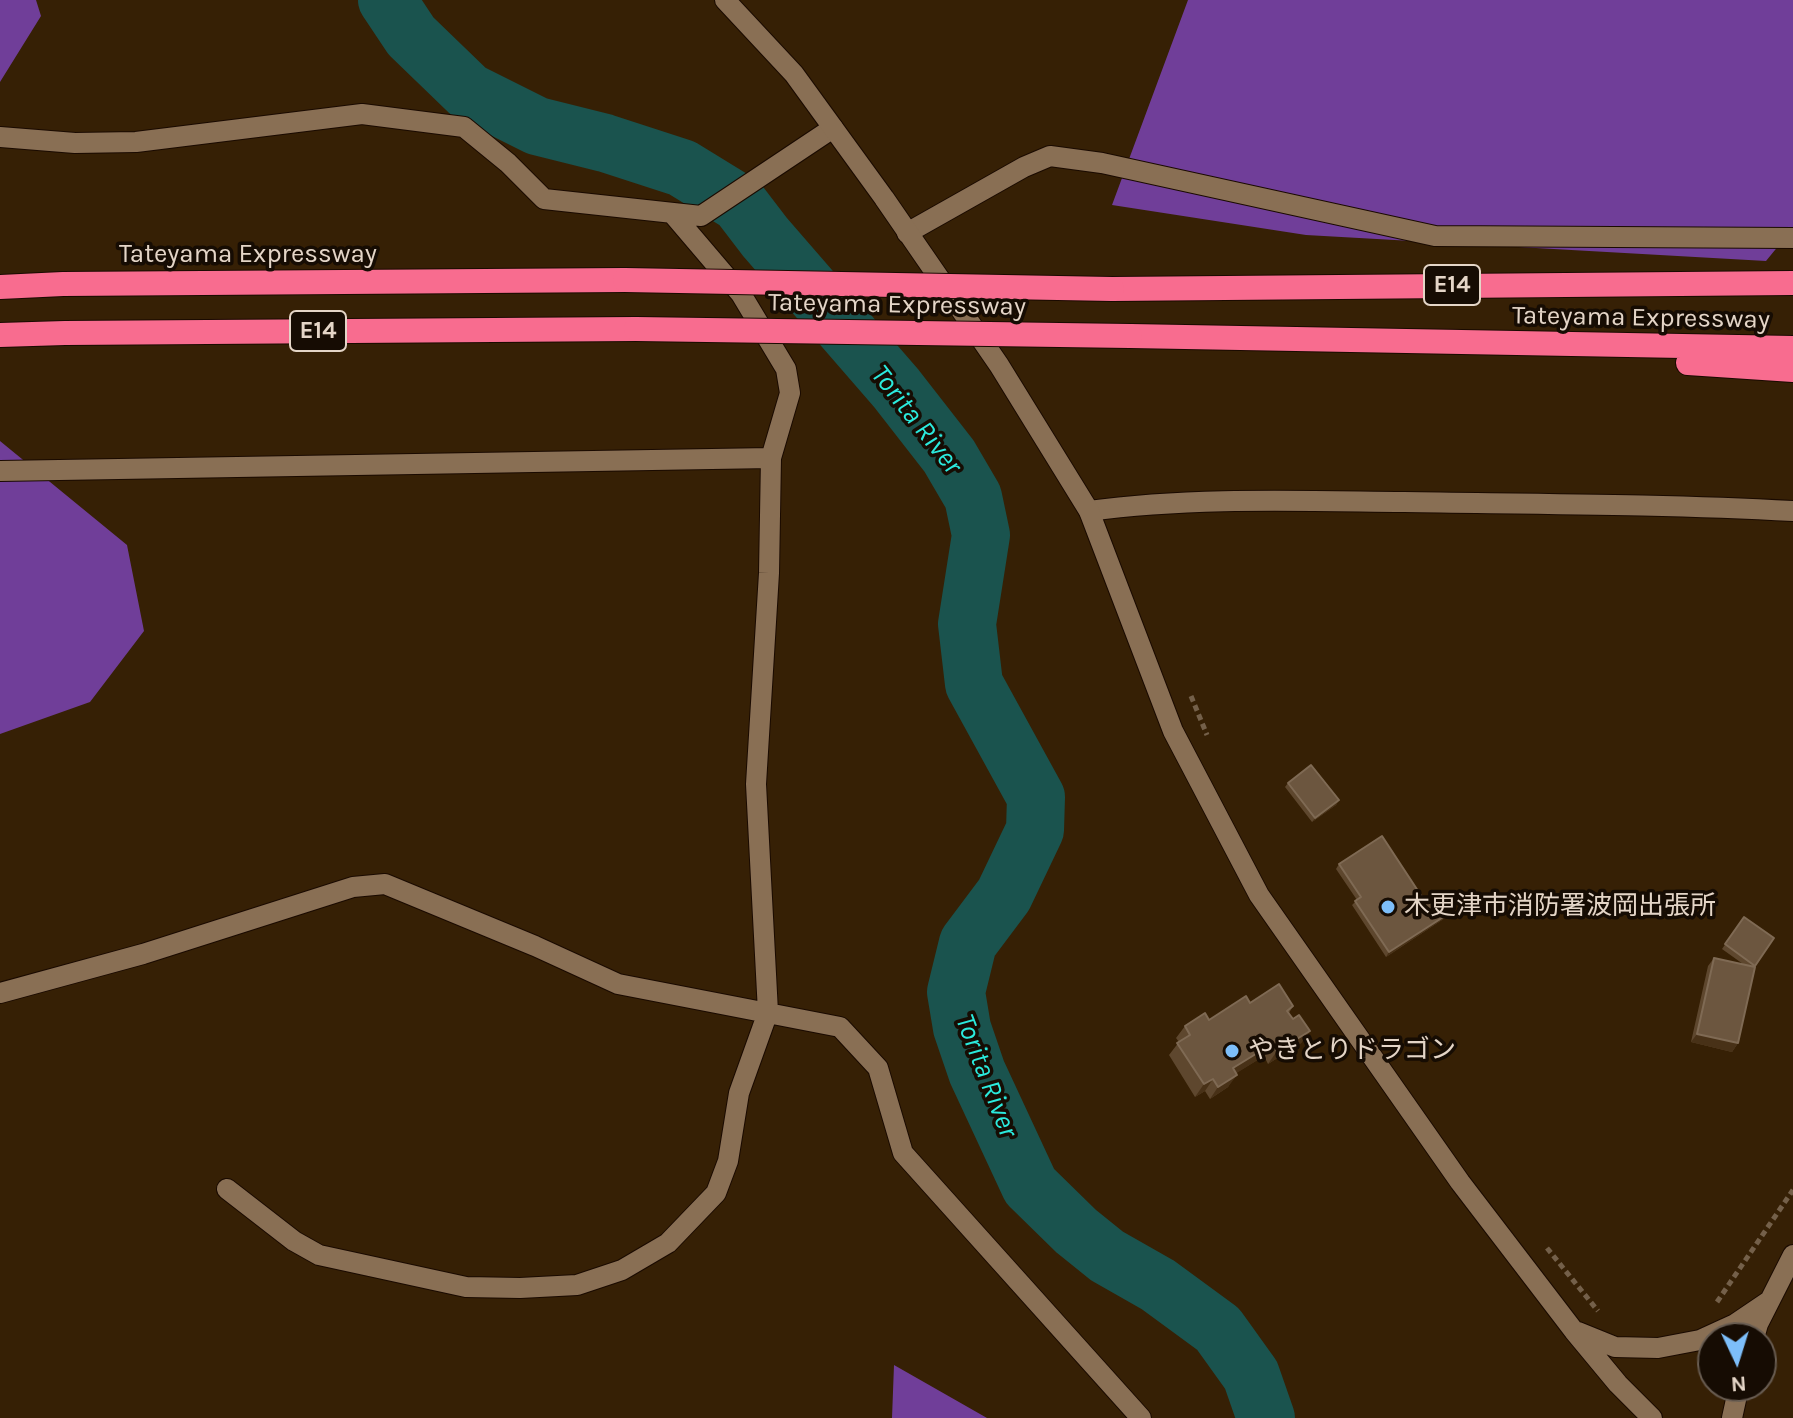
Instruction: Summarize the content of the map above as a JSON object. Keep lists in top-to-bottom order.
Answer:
{
  "streets": {
    "highway": ["Tateyama Expressway", "E14"]
  },
  "water": ["Torita River"],
  "places": ["木更津市消防署波岡出張所", "やきとりドラゴン"],
  "north": "bottom"
}
